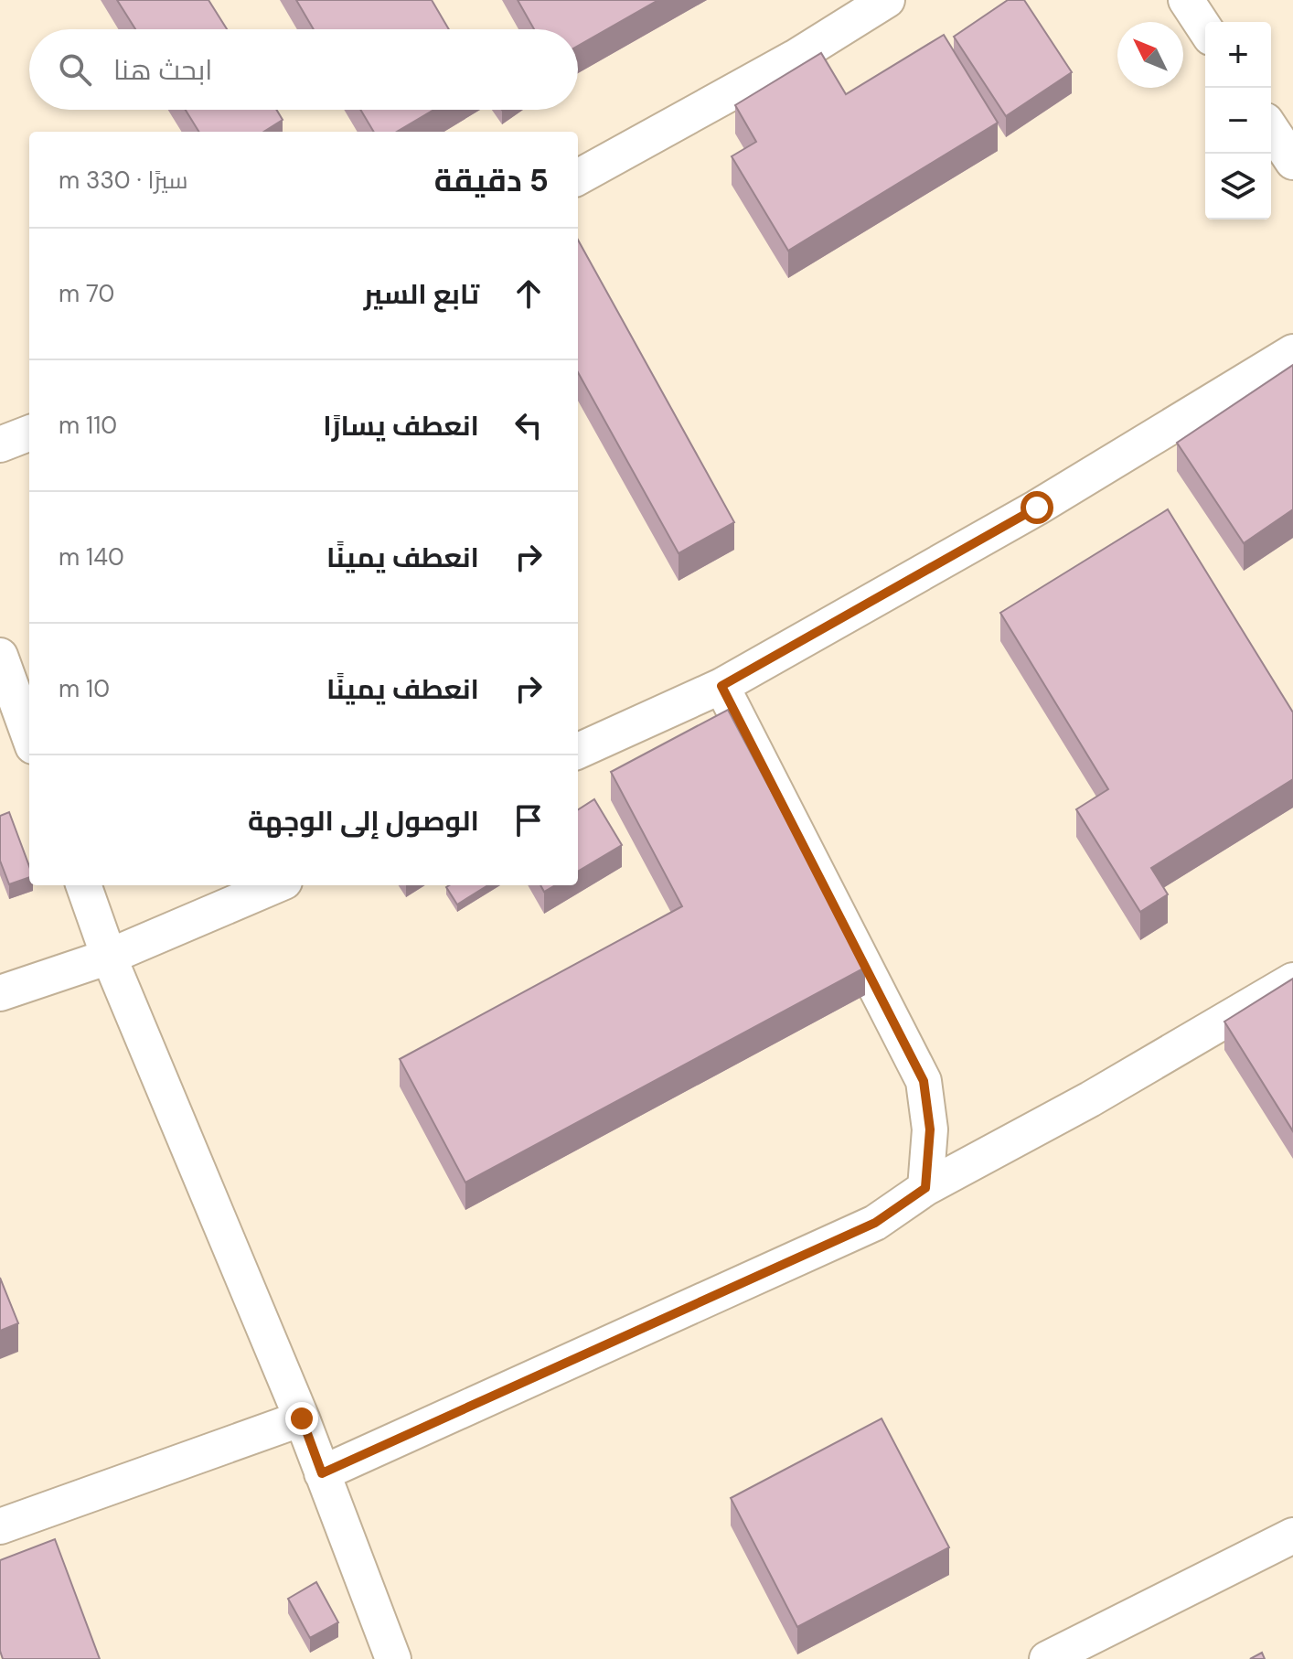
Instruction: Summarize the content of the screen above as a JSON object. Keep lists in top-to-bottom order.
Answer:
{
  "north": "top left",
  "page": {
    "map_buttons": ["+", "−"],
    "search": "ابحث هنا",
    "heading": ["5 دقيقة", "سيرًا · 330 m"],
    "list": [
      ["تابع السير", "70 m"],
      ["انعطف يسارًا", "110 m"],
      ["انعطف يمينًا", "140 m"],
      ["انعطف يمينًا", "10 m"],
      "الوصول إلى الوجهة"
    ]
  }
}
